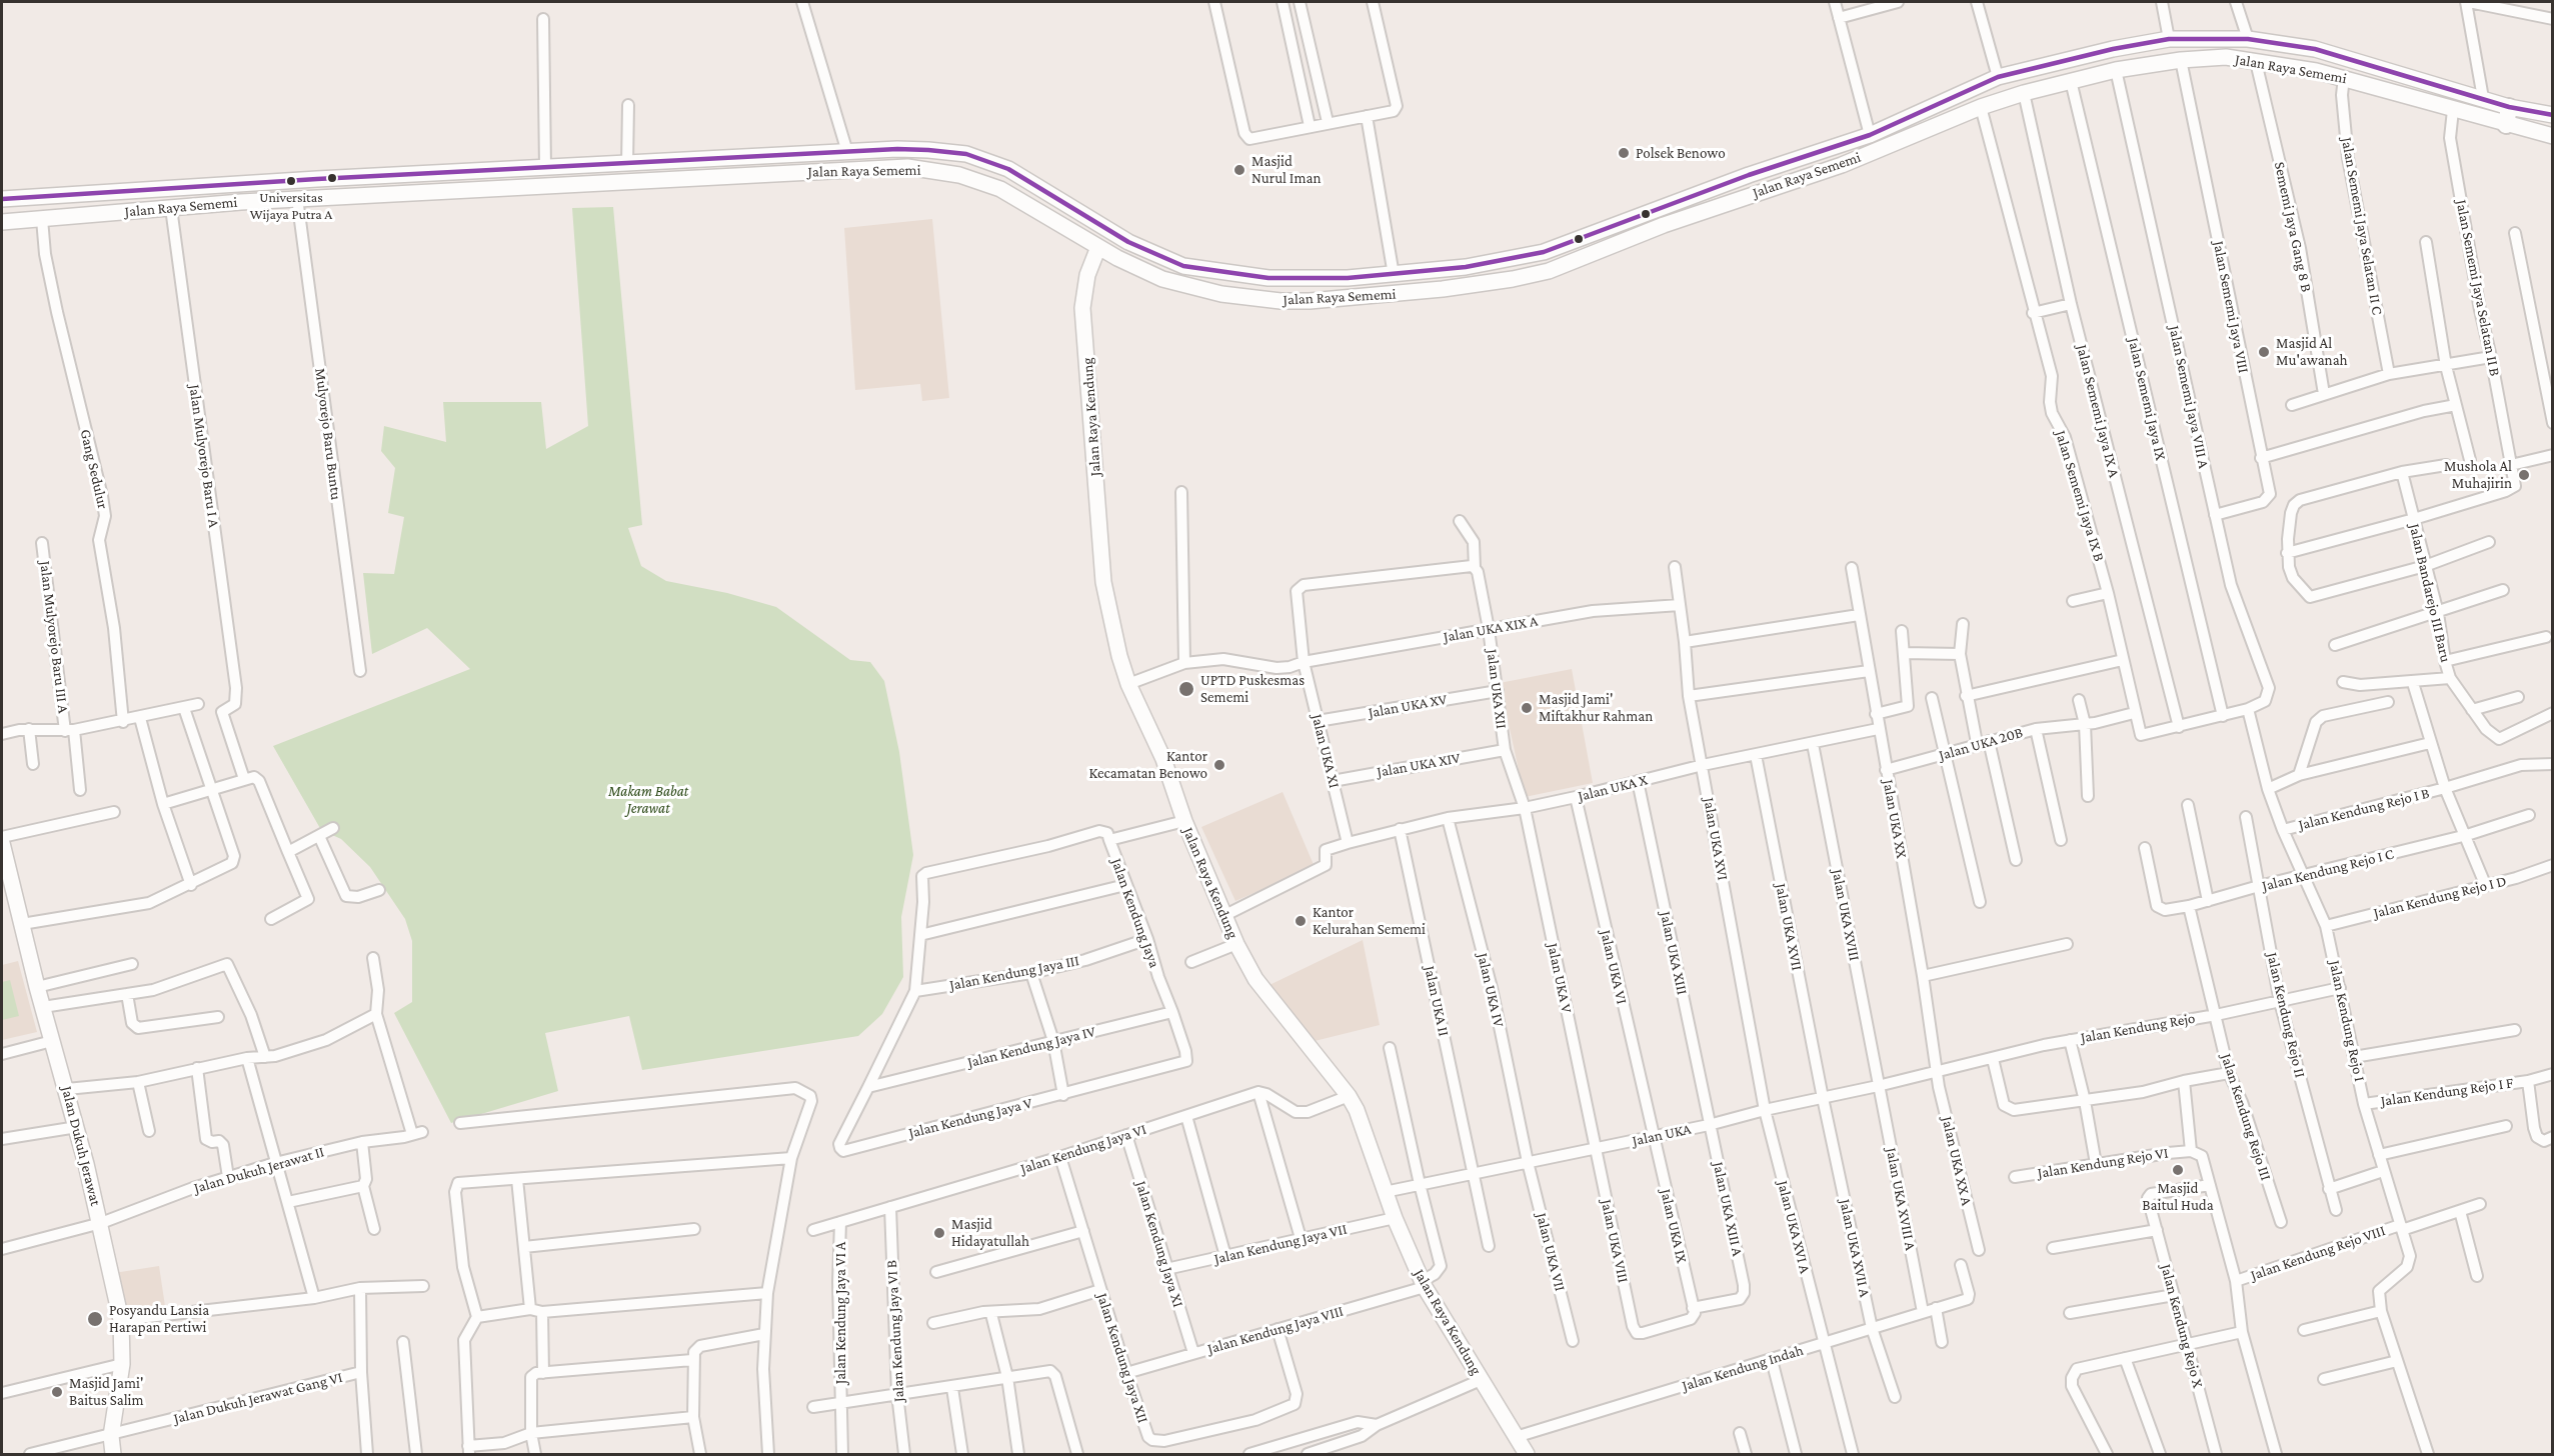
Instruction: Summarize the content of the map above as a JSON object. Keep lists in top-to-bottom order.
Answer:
{
  "streets": {
    "main road": ["Jalan Raya Sememi", "Jalan Raya Kendung", "Jalan Dukuh Jerawat"],
    "street": [
      "Jalan Sememi Jaya Selatan II C",
      "Sememi Jaya Gang 8 B",
      "Jalan Sememi Jaya Selatan II B",
      "Jalan Sememi Jaya VIII",
      "Jalan Sememi Jaya VIII A",
      "Jalan Sememi Jaya IX",
      "Jalan Sememi Jaya IX A",
      "Mulyorejo Baru Buntu",
      "Jalan Mulyorejo Baru I A",
      "Gang Sedulur",
      "Jalan Sememi Jaya IX B",
      "Jalan Bandarejo III Baru",
      "Jalan UKA XIX A",
      "Jalan Mulyorejo Baru III A",
      "Jalan UKA XII",
      "Jalan UKA XV",
      "Jalan UKA 20B",
      "Jalan UKA XI",
      "Jalan UKA XIV",
      "Jalan UKA X",
      "Jalan Kendung Rejo I B",
      "Jalan UKA XX",
      "Jalan UKA XVI",
      "Jalan Kendung Rejo I C",
      "Jalan Kendung Rejo I D",
      "Jalan Kendung Jaya",
      "Jalan UKA XVIII",
      "Jalan UKA XVII",
      "Jalan UKA XIII",
      "Jalan UKA VI",
      "Jalan Kendung Jaya III",
      "Jalan UKA V",
      "Jalan UKA IV",
      "Jalan UKA II",
      "Jalan Kendung Rejo II",
      "Jalan Kendung Rejo I",
      "Jalan Kendung Rejo",
      "Jalan Kendung Jaya IV",
      "Jalan Kendung Rejo I F",
      "Jalan Kendung Rejo III",
      "Jalan Kendung Jaya V",
      "Jalan UKA",
      "Jalan Kendung Jaya VI",
      "Jalan UKA XX A",
      "Jalan Kendung Rejo VI",
      "Jalan Dukuh Jerawat II",
      "Jalan UKA XVIII A",
      "Jalan UKA XIII A",
      "Jalan UKA IX",
      "Jalan UKA XVI A",
      "Jalan UKA VIII",
      "Jalan Kendung Jaya XI",
      "Jalan Kendung Jaya VII",
      "Jalan UKA XVII A",
      "Jalan UKA VII",
      "Jalan Kendung Rejo VIII",
      "Jalan Kendung Jaya VI A",
      "Jalan Kendung Rejo X",
      "Jalan Kendung Jaya VIII",
      "Jalan Kendung Jaya VI B",
      "Jalan Kendung Jaya XII",
      "Jalan Kendung Indah",
      "Jalan Dukuh Jerawat Gang VI"
    ]
  },
  "crossings": [
    ["Jalan Raya Sememi", "Jalan Sememi Jaya Selatan II C"],
    ["Jalan Raya Sememi", "Sememi Jaya Gang 8 B"],
    ["Jalan Raya Sememi", "Jalan Sememi Jaya Selatan II B"],
    ["Jalan Raya Sememi", "Jalan Sememi Jaya VIII"],
    ["Jalan Raya Sememi", "Jalan Sememi Jaya VIII A"],
    ["Jalan Raya Sememi", "Jalan Sememi Jaya IX"],
    ["Jalan Raya Sememi", "Jalan Sememi Jaya IX A"],
    ["Jalan Raya Sememi", "Jalan Raya Kendung"],
    ["Jalan Raya Sememi", "Mulyorejo Baru Buntu"],
    ["Jalan Raya Sememi", "Jalan Mulyorejo Baru I A"],
    ["Jalan Raya Sememi", "Gang Sedulur"],
    ["Jalan Raya Sememi", "Jalan Sememi Jaya IX B"],
    ["Jalan Sememi Jaya Selatan II B", "Jalan Bandarejo III Baru"],
    ["Jalan Sememi Jaya VIII", "Jalan Sememi Jaya VIII A"],
    ["Jalan Sememi Jaya VIII A", "Jalan Kendung Rejo I"],
    ["Jalan Raya Kendung", "Jalan UKA XIX A"],
    ["Jalan Raya Kendung", "Jalan UKA X"],
    ["Jalan Raya Kendung", "Jalan Kendung Jaya"],
    ["Jalan Raya Kendung", "Jalan UKA"],
    ["Jalan Raya Kendung", "Jalan Kendung Jaya VII"],
    ["Jalan Raya Kendung", "Jalan Kendung Jaya VIII"],
    ["Jalan Raya Kendung", "Jalan Kendung Indah"],
    ["Jalan Sememi Jaya IX B", "Jalan UKA 20B"],
    ["Jalan UKA XIX A", "Jalan UKA XII"],
    ["Jalan UKA XIX A", "Jalan UKA XI"],
    ["Jalan UKA XIX A", "Jalan UKA XVI"],
    ["Jalan UKA XII", "Jalan UKA XV"],
    ["Jalan UKA XII", "Jalan UKA XI"],
    ["Jalan UKA XII", "Jalan UKA XIV"],
    ["Jalan UKA XII", "Jalan UKA X"],
    ["Jalan UKA XII", "Jalan UKA V"],
    ["Jalan UKA XV", "Jalan UKA XI"],
    ["Jalan UKA 20B", "Jalan UKA XX"],
    ["Jalan UKA XI", "Jalan UKA XIV"],
    ["Jalan UKA XI", "Jalan UKA X"],
    ["Jalan UKA X", "Jalan UKA XX"],
    ["Jalan UKA X", "Jalan UKA XVI"],
    ["Jalan UKA X", "Jalan UKA XVIII"],
    ["Jalan UKA X", "Jalan UKA XVII"],
    ["Jalan UKA X", "Jalan UKA XIII"],
    ["Jalan UKA X", "Jalan UKA VI"],
    ["Jalan UKA X", "Jalan UKA V"],
    ["Jalan UKA X", "Jalan UKA IV"],
    ["Jalan UKA X", "Jalan UKA II"],
    ["Jalan Kendung Rejo I B", "Jalan Kendung Rejo I"],
    ["Jalan UKA XX", "Jalan Kendung Rejo"],
    ["Jalan UKA XX", "Jalan UKA"],
    ["Jalan UKA XX", "Jalan UKA XX A"],
    ["Jalan UKA XVI", "Jalan UKA"],
    ["Jalan UKA XVI", "Jalan UKA XVI A"],
    ["Jalan Kendung Rejo I C", "Jalan Kendung Rejo II"],
    ["Jalan Kendung Rejo I C", "Jalan Kendung Rejo I"],
    ["Jalan Kendung Rejo I C", "Jalan Kendung Rejo III"],
    ["Jalan Kendung Rejo I D", "Jalan Kendung Rejo I"],
    ["Jalan Kendung Jaya", "Jalan Kendung Jaya III"],
    ["Jalan Kendung Jaya", "Jalan Kendung Jaya IV"],
    ["Jalan Kendung Jaya", "Jalan Kendung Jaya V"],
    ["Jalan UKA XVIII", "Jalan UKA"],
    ["Jalan UKA XVIII", "Jalan UKA XVIII A"],
    ["Jalan UKA XVII", "Jalan UKA"],
    ["Jalan UKA XVII", "Jalan UKA XVII A"],
    ["Jalan UKA XIII", "Jalan UKA"],
    ["Jalan UKA XIII", "Jalan UKA XIII A"],
    ["Jalan UKA VI", "Jalan UKA"],
    ["Jalan UKA VI", "Jalan UKA IX"],
    ["Jalan UKA V", "Jalan UKA"],
    ["Jalan UKA V", "Jalan UKA VIII"],
    ["Jalan UKA IV", "Jalan UKA"],
    ["Jalan UKA IV", "Jalan UKA VII"],
    ["Jalan UKA II", "Jalan UKA"],
    ["Jalan Kendung Rejo II", "Jalan Kendung Rejo"],
    ["Jalan Kendung Rejo I", "Jalan Kendung Rejo"],
    ["Jalan Kendung Rejo I", "Jalan Kendung Rejo I F"],
    ["Jalan Kendung Rejo I", "Jalan Kendung Rejo VIII"],
    ["Jalan Kendung Rejo", "Jalan Kendung Rejo III"],
    ["Jalan Kendung Rejo", "Jalan UKA"],
    ["Jalan Kendung Rejo", "Jalan UKA XX A"],
    ["Jalan Kendung Jaya IV", "Jalan Kendung Jaya V"],
    ["Jalan UKA", "Jalan UKA XX A"],
    ["Jalan UKA", "Jalan UKA XVIII A"],
    ["Jalan UKA", "Jalan UKA XIII A"],
    ["Jalan UKA", "Jalan UKA IX"],
    ["Jalan UKA", "Jalan UKA XVI A"],
    ["Jalan UKA", "Jalan UKA VIII"],
    ["Jalan UKA", "Jalan UKA XVII A"],
    ["Jalan UKA", "Jalan UKA VII"],
    ["Jalan Dukuh Jerawat", "Jalan Dukuh Jerawat II"],
    ["Jalan Dukuh Jerawat", "Jalan Dukuh Jerawat Gang VI"],
    ["Jalan Kendung Jaya VI", "Jalan Kendung Jaya XI"],
    ["Jalan Kendung Jaya VI", "Jalan Kendung Jaya VI A"],
    ["Jalan Kendung Jaya VI", "Jalan Kendung Jaya VI B"],
    ["Jalan Kendung Jaya VI", "Jalan Kendung Jaya XII"],
    ["Jalan UKA XVIII A", "Jalan Kendung Indah"],
    ["Jalan UKA XIII A", "Jalan UKA IX"],
    ["Jalan UKA XIII A", "Jalan UKA VIII"],
    ["Jalan UKA IX", "Jalan UKA VIII"],
    ["Jalan UKA XVI A", "Jalan Kendung Indah"],
    ["Jalan Kendung Jaya XI", "Jalan Kendung Jaya VII"],
    ["Jalan Kendung Jaya XI", "Jalan Kendung Jaya VIII"],
    ["Jalan UKA XVII A", "Jalan Kendung Indah"],
    ["Jalan Kendung Jaya VIII", "Jalan Kendung Jaya XII"]
  ],
  "parks": ["Makam Babat Jerawat"],
  "places": [
    "Polsek Benowo",
    "Masjid Nurul Iman",
    "Universitas Wijaya Putra A",
    "Masjid Al Mu'awanah",
    "Mushola Al Muhajirin",
    "UPTD Puskesmas Sememi",
    "Masjid Jami' Miftakhur Rahman",
    "Kantor Kecamatan Benowo",
    "Kantor Kelurahan Sememi",
    "Masjid Baitul Huda",
    "Masjid Hidayatullah",
    "Posyandu Lansia Harapan Pertiwi",
    "Masjid Jami' Baitus Salim"
  ]
}
